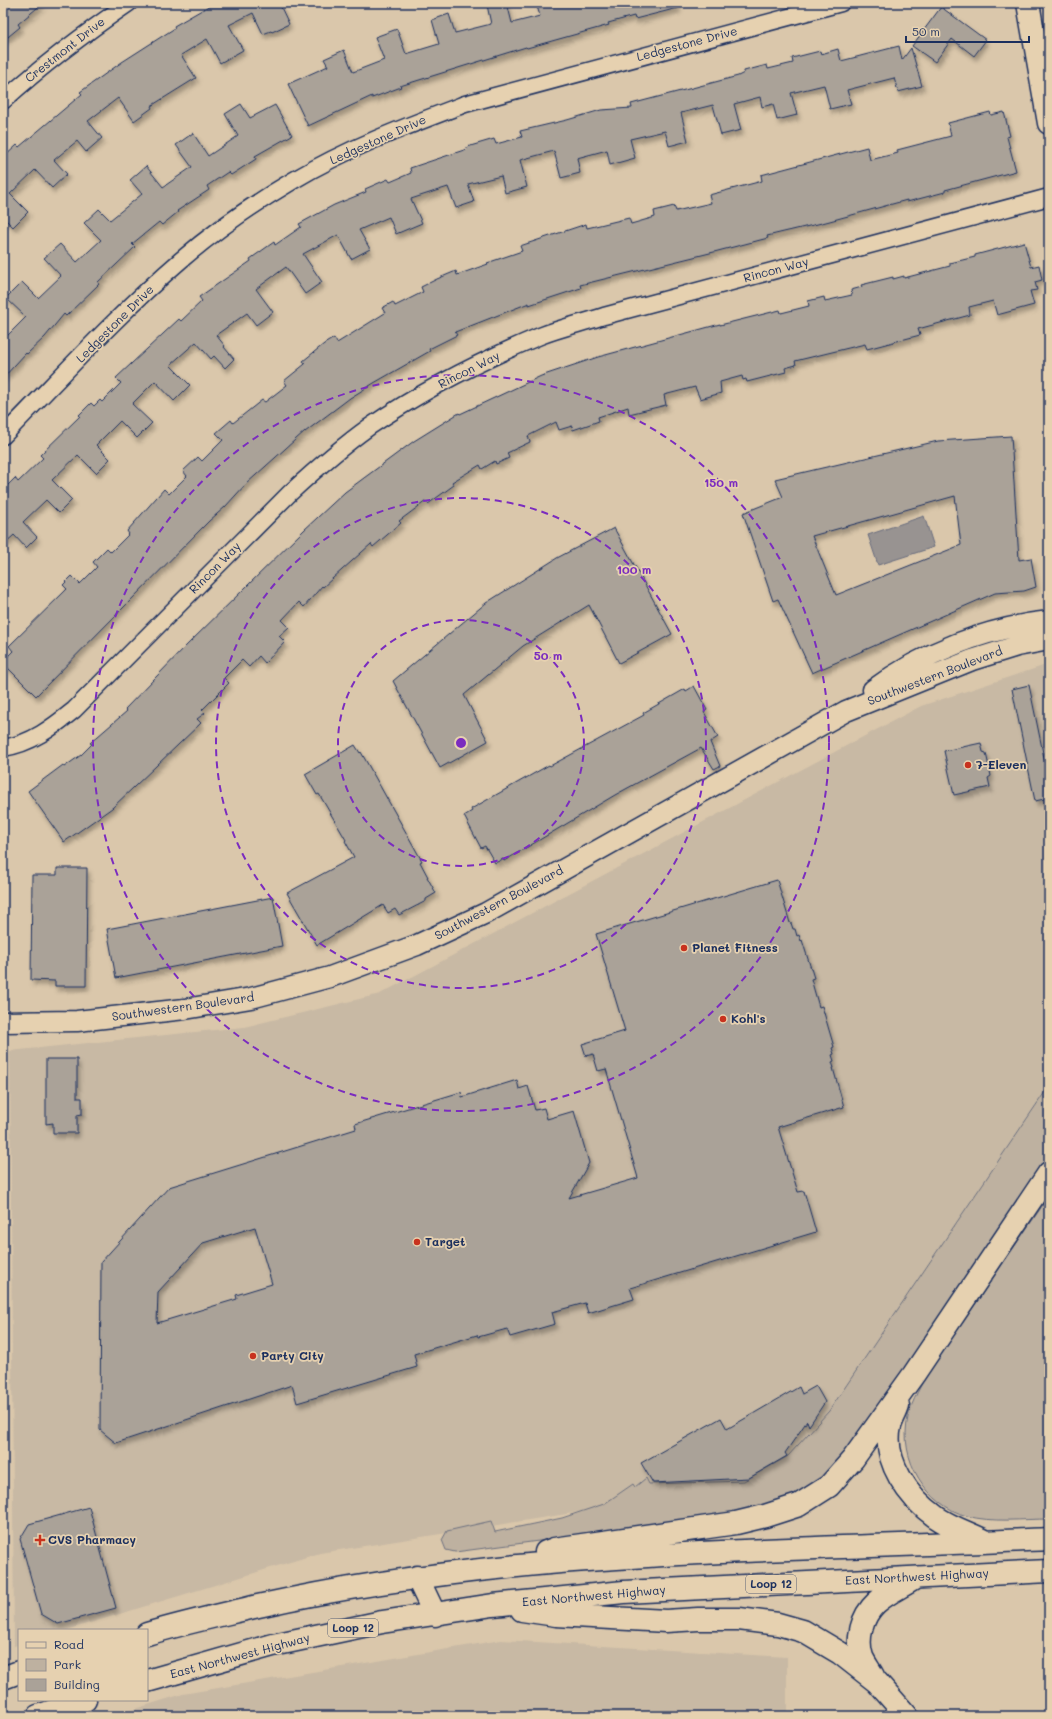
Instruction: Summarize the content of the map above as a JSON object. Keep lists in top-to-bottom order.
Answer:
{
  "streets": {
    "main road": ["East Northwest Highway", "Loop 12"],
    "street": [
      "Ledgestone Drive",
      "Crestmont Drive",
      "Rincon Way",
      "Southwestern Boulevard"
    ]
  },
  "places": {
    "other": [
      "7-Eleven",
      "Planet Fitness",
      "Kohl's",
      "Target",
      "Party City"
    ],
    "health": ["CVS Pharmacy"]
  },
  "legend": ["Road", "Park", "Building"],
  "scale_bar": "50 m",
  "rings": ["150 m", "100 m", "50 m"]
}
